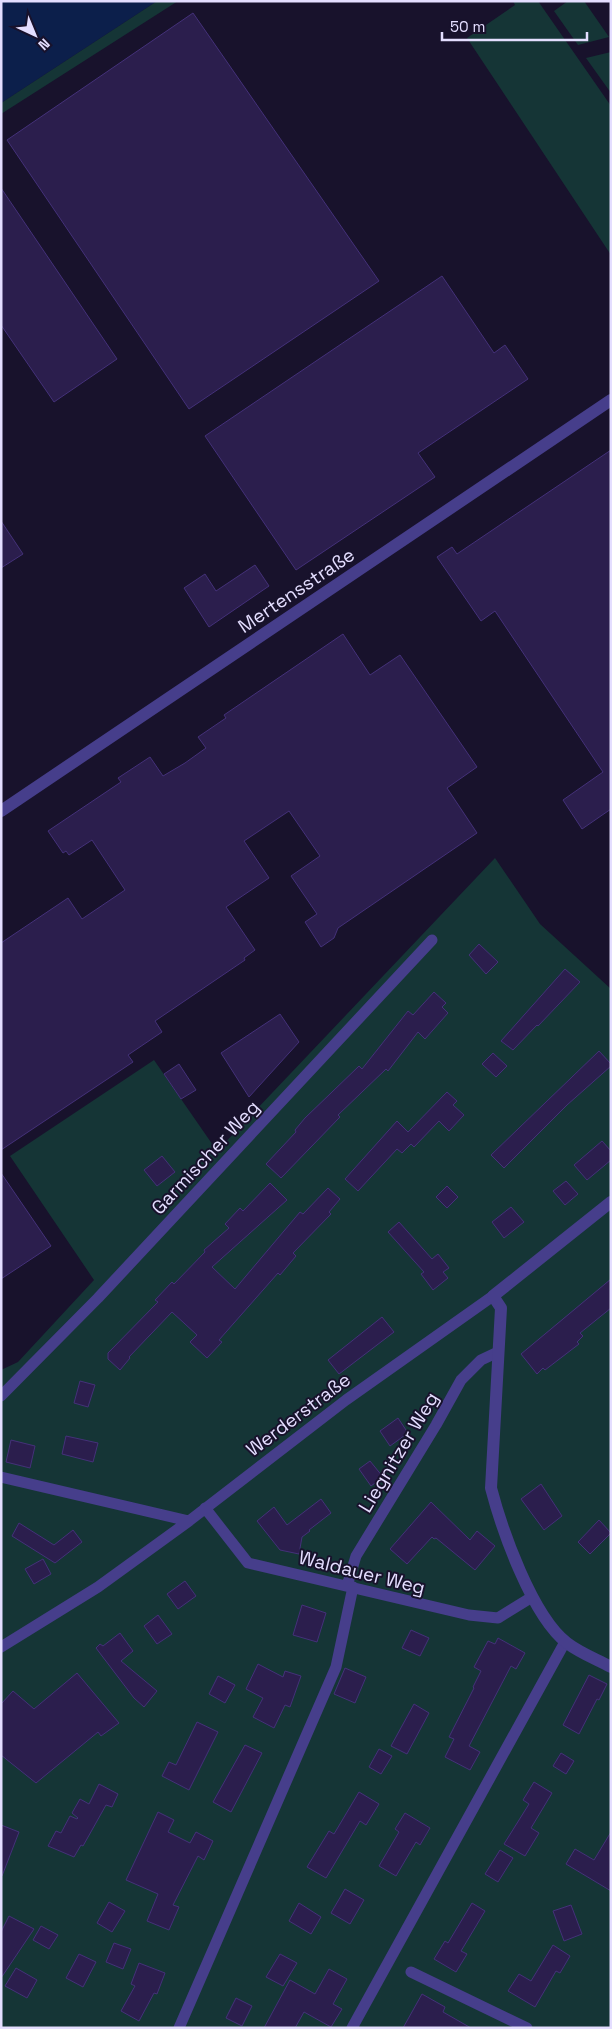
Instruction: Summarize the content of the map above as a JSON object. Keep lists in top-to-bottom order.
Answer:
{
  "streets": {
    "street": ["Mertensstraße", "Werderstraße"],
    "lane": ["Garmischer Weg", "Liegnitzer Weg", "Waldauer Weg"]
  },
  "crossings": [
    ["Werderstraße", "Waldauer Weg"],
    ["Liegnitzer Weg", "Waldauer Weg"]
  ],
  "scale_bar": "50 m",
  "north": "bottom right"
}
